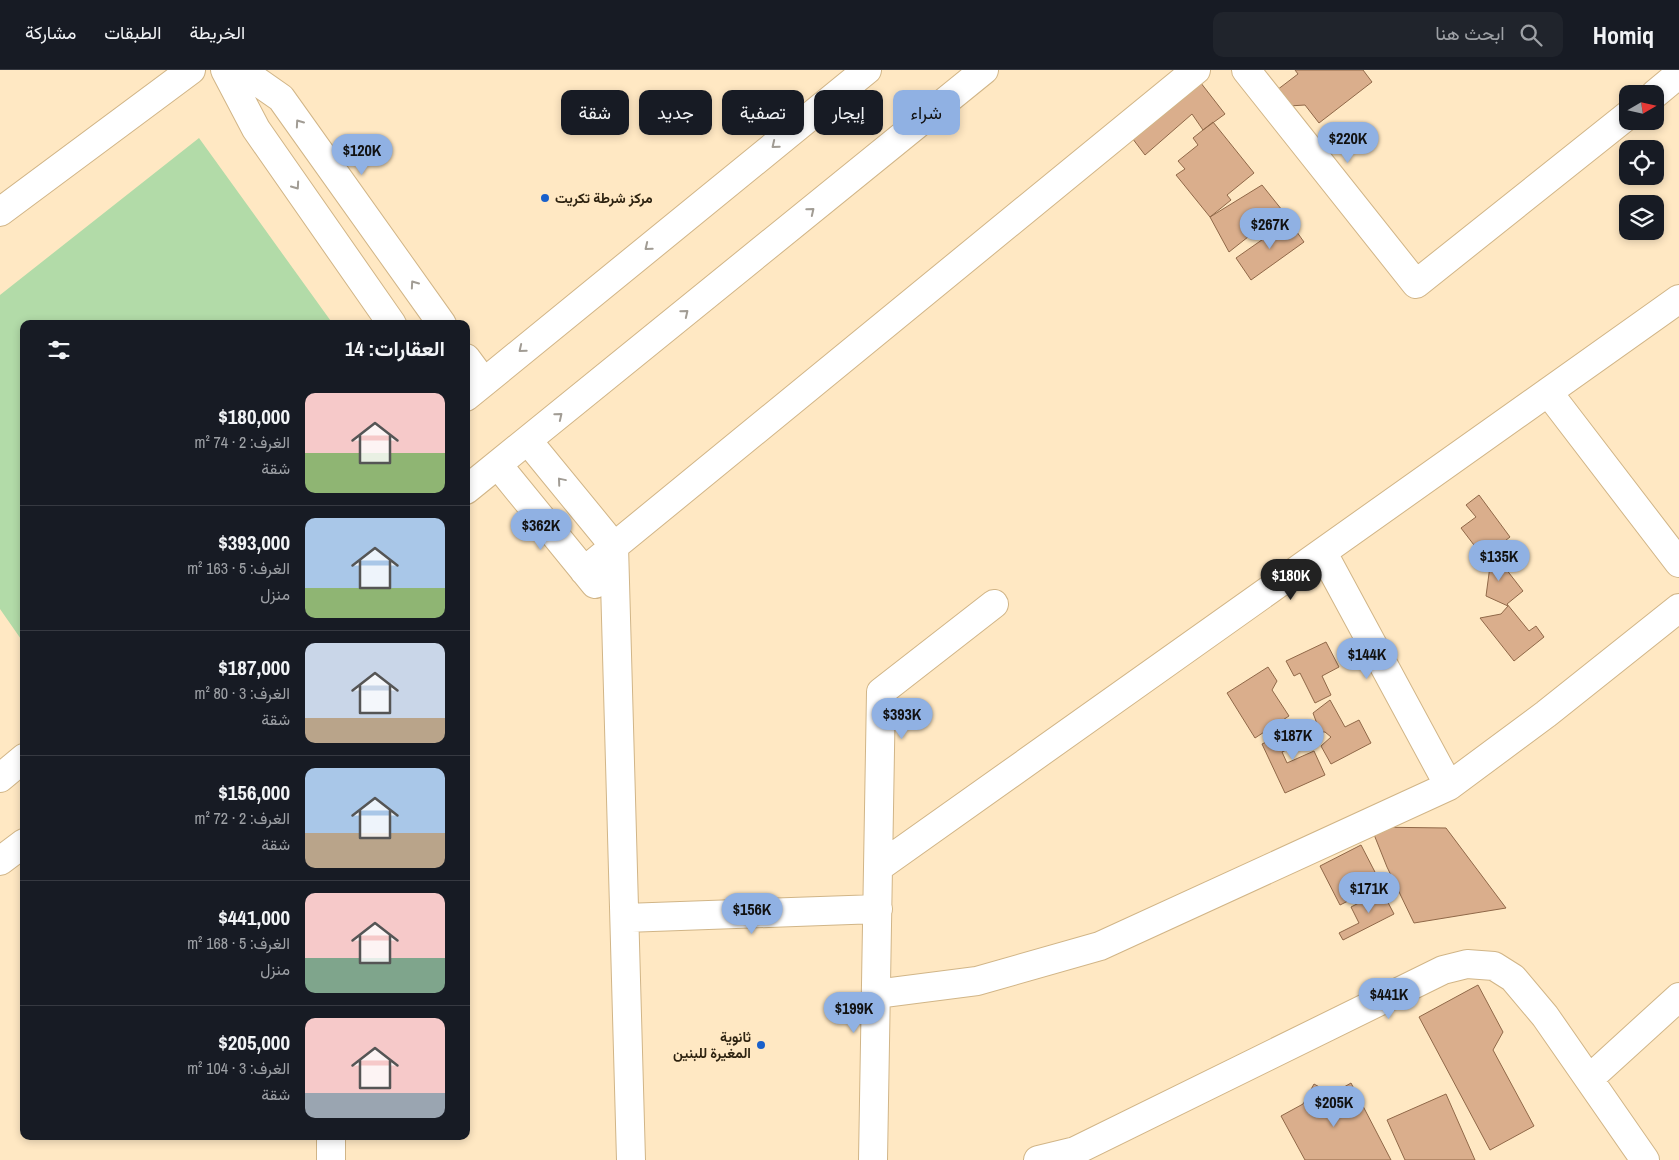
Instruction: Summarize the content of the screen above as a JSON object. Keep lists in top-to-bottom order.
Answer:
{
  "places": ["مركز شرطة تكريت", "ثانوية المغيرة للبنين"],
  "north": "right",
  "page": {
    "header": "Homiq",
    "search": "ابحث هنا",
    "nav": ["الخريطة", "الطبقات", "مشاركة"],
    "chip": [
      "شراء",
      "إيجار",
      "تصفية",
      "جديد",
      "شقة"
    ],
    "price": [
      "$220K",
      "$120K",
      "$267K",
      "$362K",
      "$135K",
      "$180K",
      "$144K",
      "$393K",
      "$187K",
      "$171K",
      "$156K",
      "$441K",
      "$199K",
      "$205K"
    ],
    "heading": "العقارات: 14",
    "list": [
      {
        "name": "$180,000",
        "note": "الغرف: 2 · 74 m² · شقة"
      },
      {
        "name": "$393,000",
        "note": "الغرف: 5 · 163 m² · منزل"
      },
      {
        "name": "$187,000",
        "note": "الغرف: 3 · 80 m² · شقة"
      },
      {
        "name": "$156,000",
        "note": "الغرف: 2 · 72 m² · شقة"
      },
      {
        "name": "$441,000",
        "note": "الغرف: 5 · 168 m² · منزل"
      },
      {
        "name": "$205,000",
        "note": "الغرف: 3 · 104 m² · شقة"
      }
    ]
  }
}
